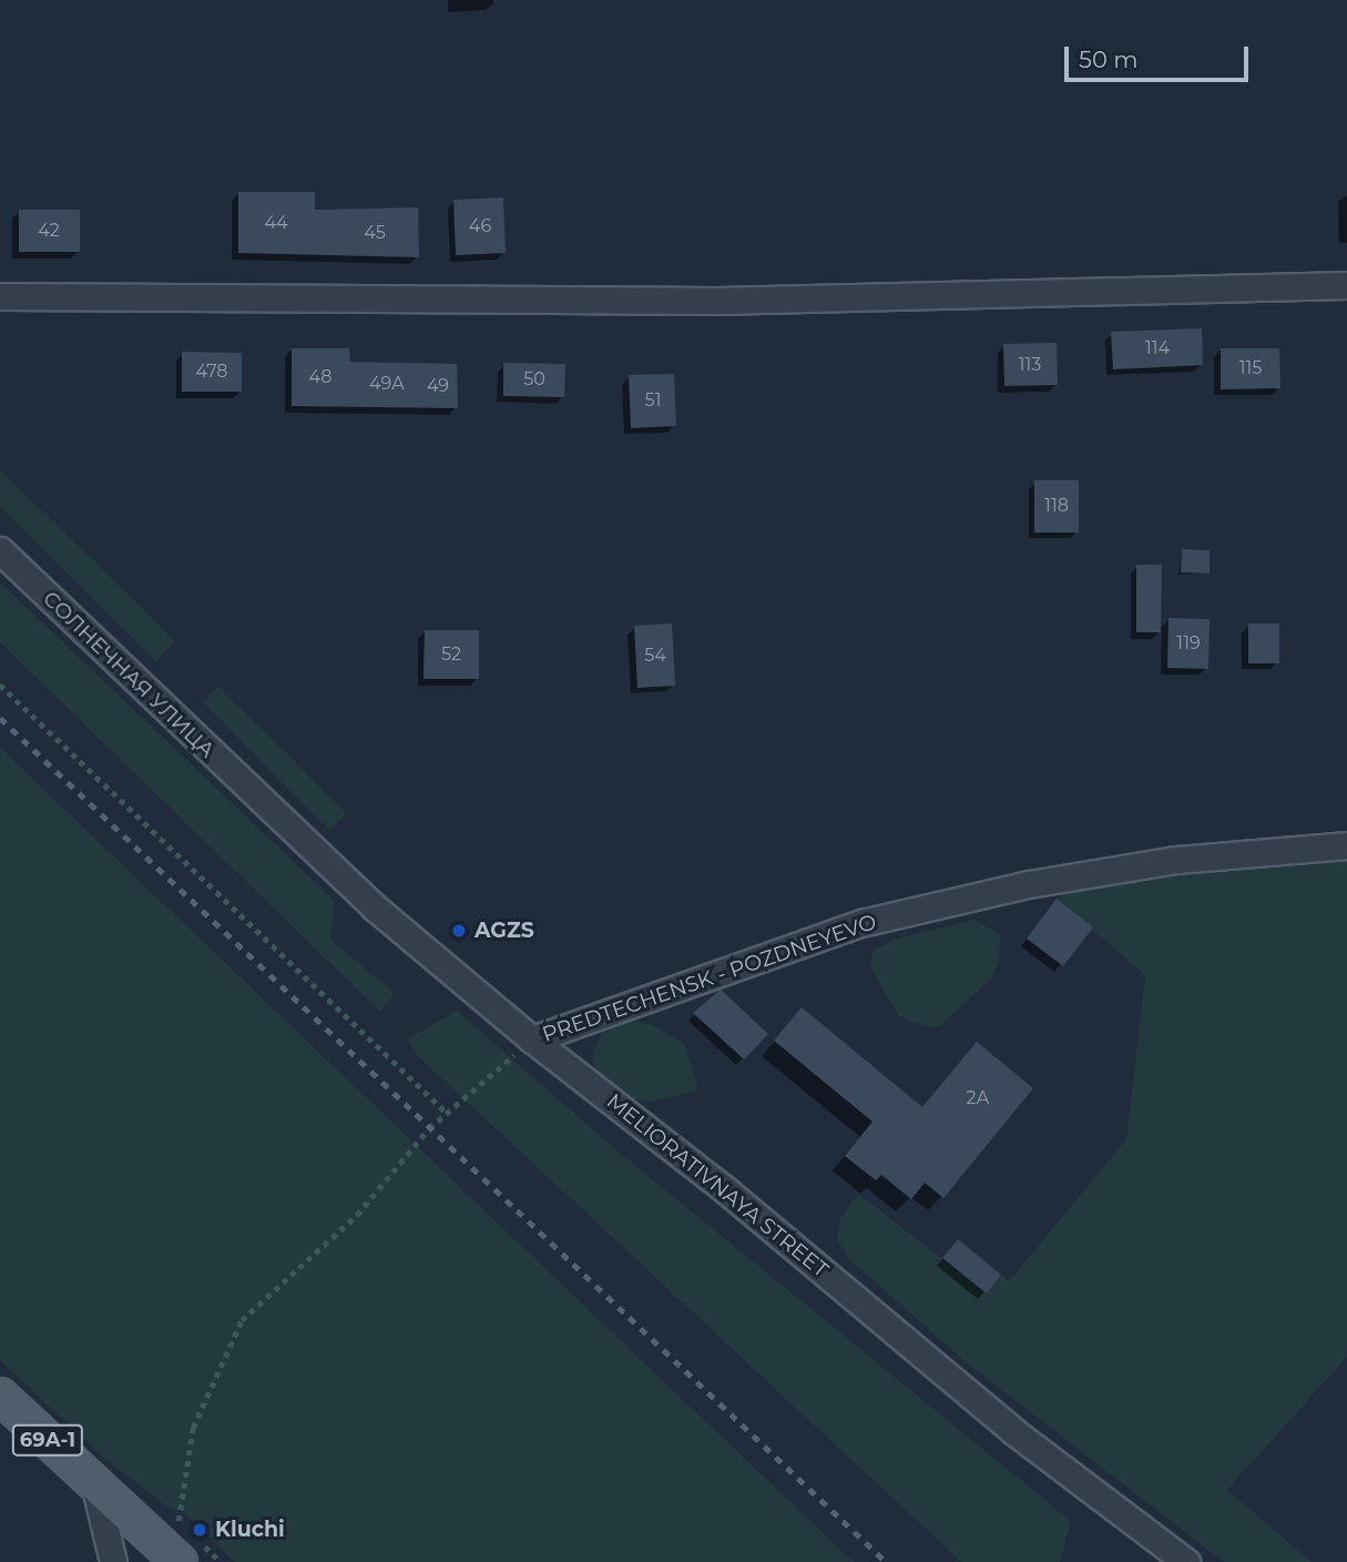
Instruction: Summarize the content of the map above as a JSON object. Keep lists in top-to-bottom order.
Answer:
{
  "streets": {
    "main road": ["69А-1"],
    "street": ["СОЛНЕЧНАЯ УЛИЦА", "PREDTECHENSK - POZDNEYEVO", "MELIORATIVNAYA STREET"]
  },
  "crossings": [
    ["СОЛНЕЧНАЯ УЛИЦА", "MELIORATIVNAYA STREET"],
    ["PREDTECHENSK - POZDNEYEVO", "MELIORATIVNAYA STREET"]
  ],
  "places": ["AGZS", "Kluchi"],
  "house_numbers": [
    "44",
    "46",
    "42",
    "45",
    "114",
    "113",
    "115",
    "478",
    "48",
    "50",
    "49А",
    "49",
    "51",
    "118",
    "119",
    "52",
    "54",
    "2А"
  ],
  "scale_bar": "50 m"
}
